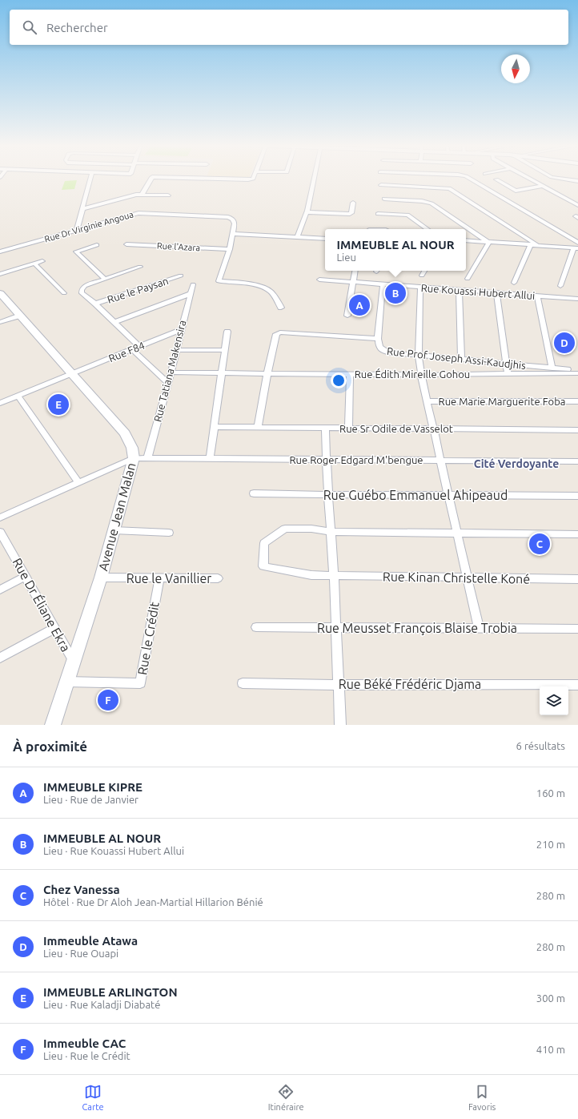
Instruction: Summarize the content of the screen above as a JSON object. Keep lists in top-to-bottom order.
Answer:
{
  "streets": {
    "main road": ["Avenue Jean Malan"],
    "street": [
      "Rue Dr Virginie Angoua",
      "Rue l'Azara",
      "Rue le Paysan",
      "Rue Kouassi Hubert Allui",
      "Rue F84",
      "Rue Prof Joseph Assi-Kaudjhis",
      "Rue Tatiana Makensira",
      "Rue Édith Mireille Gohou",
      "Rue Marie Marguerite Foba",
      "Rue Sr Odile de Vasselot",
      "Rue Roger Edgard M'bengue",
      "Rue Guébo Emmanuel Ahipeaud",
      "Rue Kinan Christelle Koné",
      "Rue le Vanillier",
      "Rue Dr Éliane Ekra",
      "Rue Meusset François Blaise Trobia",
      "Rue le Crédit",
      "Rue Béké Frédéric Djama"
    ]
  },
  "crossings": [
    ["Rue Dr Virginie Angoua", "Rue l'Azara"],
    ["Rue Kouassi Hubert Allui", "Rue Prof Joseph Assi-Kaudjhis"],
    ["Rue F84", "Rue Tatiana Makensira"],
    ["Rue F84", "Avenue Jean Malan"],
    ["Rue Tatiana Makensira", "Rue Édith Mireille Gohou"],
    ["Rue Tatiana Makensira", "Rue Roger Edgard M'bengue"],
    ["Rue Tatiana Makensira", "Avenue Jean Malan"],
    ["Rue Roger Edgard M'bengue", "Avenue Jean Malan"],
    ["Avenue Jean Malan", "Rue le Vanillier"],
    ["Avenue Jean Malan", "Rue Dr Éliane Ekra"],
    ["Avenue Jean Malan", "Rue le Crédit"],
    ["Rue le Vanillier", "Rue le Crédit"]
  ],
  "districts": ["Cité Verdoyante"],
  "north": "bottom",
  "page": {
    "search": "Rechercher",
    "popup": ["IMMEUBLE AL NOUR", "Lieu"],
    "pins": [
      "B",
      "A",
      "D",
      "E",
      "C",
      "F"
    ],
    "heading": ["À proximité", "6 résultats"],
    "list": [
      {
        "mark": "A",
        "name": "IMMEUBLE KIPRE",
        "note": "Lieu · Rue de Janvier",
        "value": "160 m"
      },
      {
        "mark": "B",
        "name": "IMMEUBLE AL NOUR",
        "note": "Lieu · Rue Kouassi Hubert Allui",
        "value": "210 m"
      },
      {
        "mark": "C",
        "name": "Chez Vanessa",
        "note": "Hôtel · Rue Dr Aloh Jean-Martial Hillarion Bénié",
        "value": "280 m"
      },
      {
        "mark": "D",
        "name": "Immeuble Atawa",
        "note": "Lieu · Rue Ouapi",
        "value": "280 m"
      },
      {
        "mark": "E",
        "name": "IMMEUBLE ARLINGTON",
        "note": "Lieu · Rue Kaladji Diabaté",
        "value": "300 m"
      },
      {
        "mark": "F",
        "name": "Immeuble CAC",
        "note": "Lieu · Rue le Crédit",
        "value": "410 m"
      }
    ],
    "nav": ["Carte", "Itinéraire", "Favoris"]
  }
}
